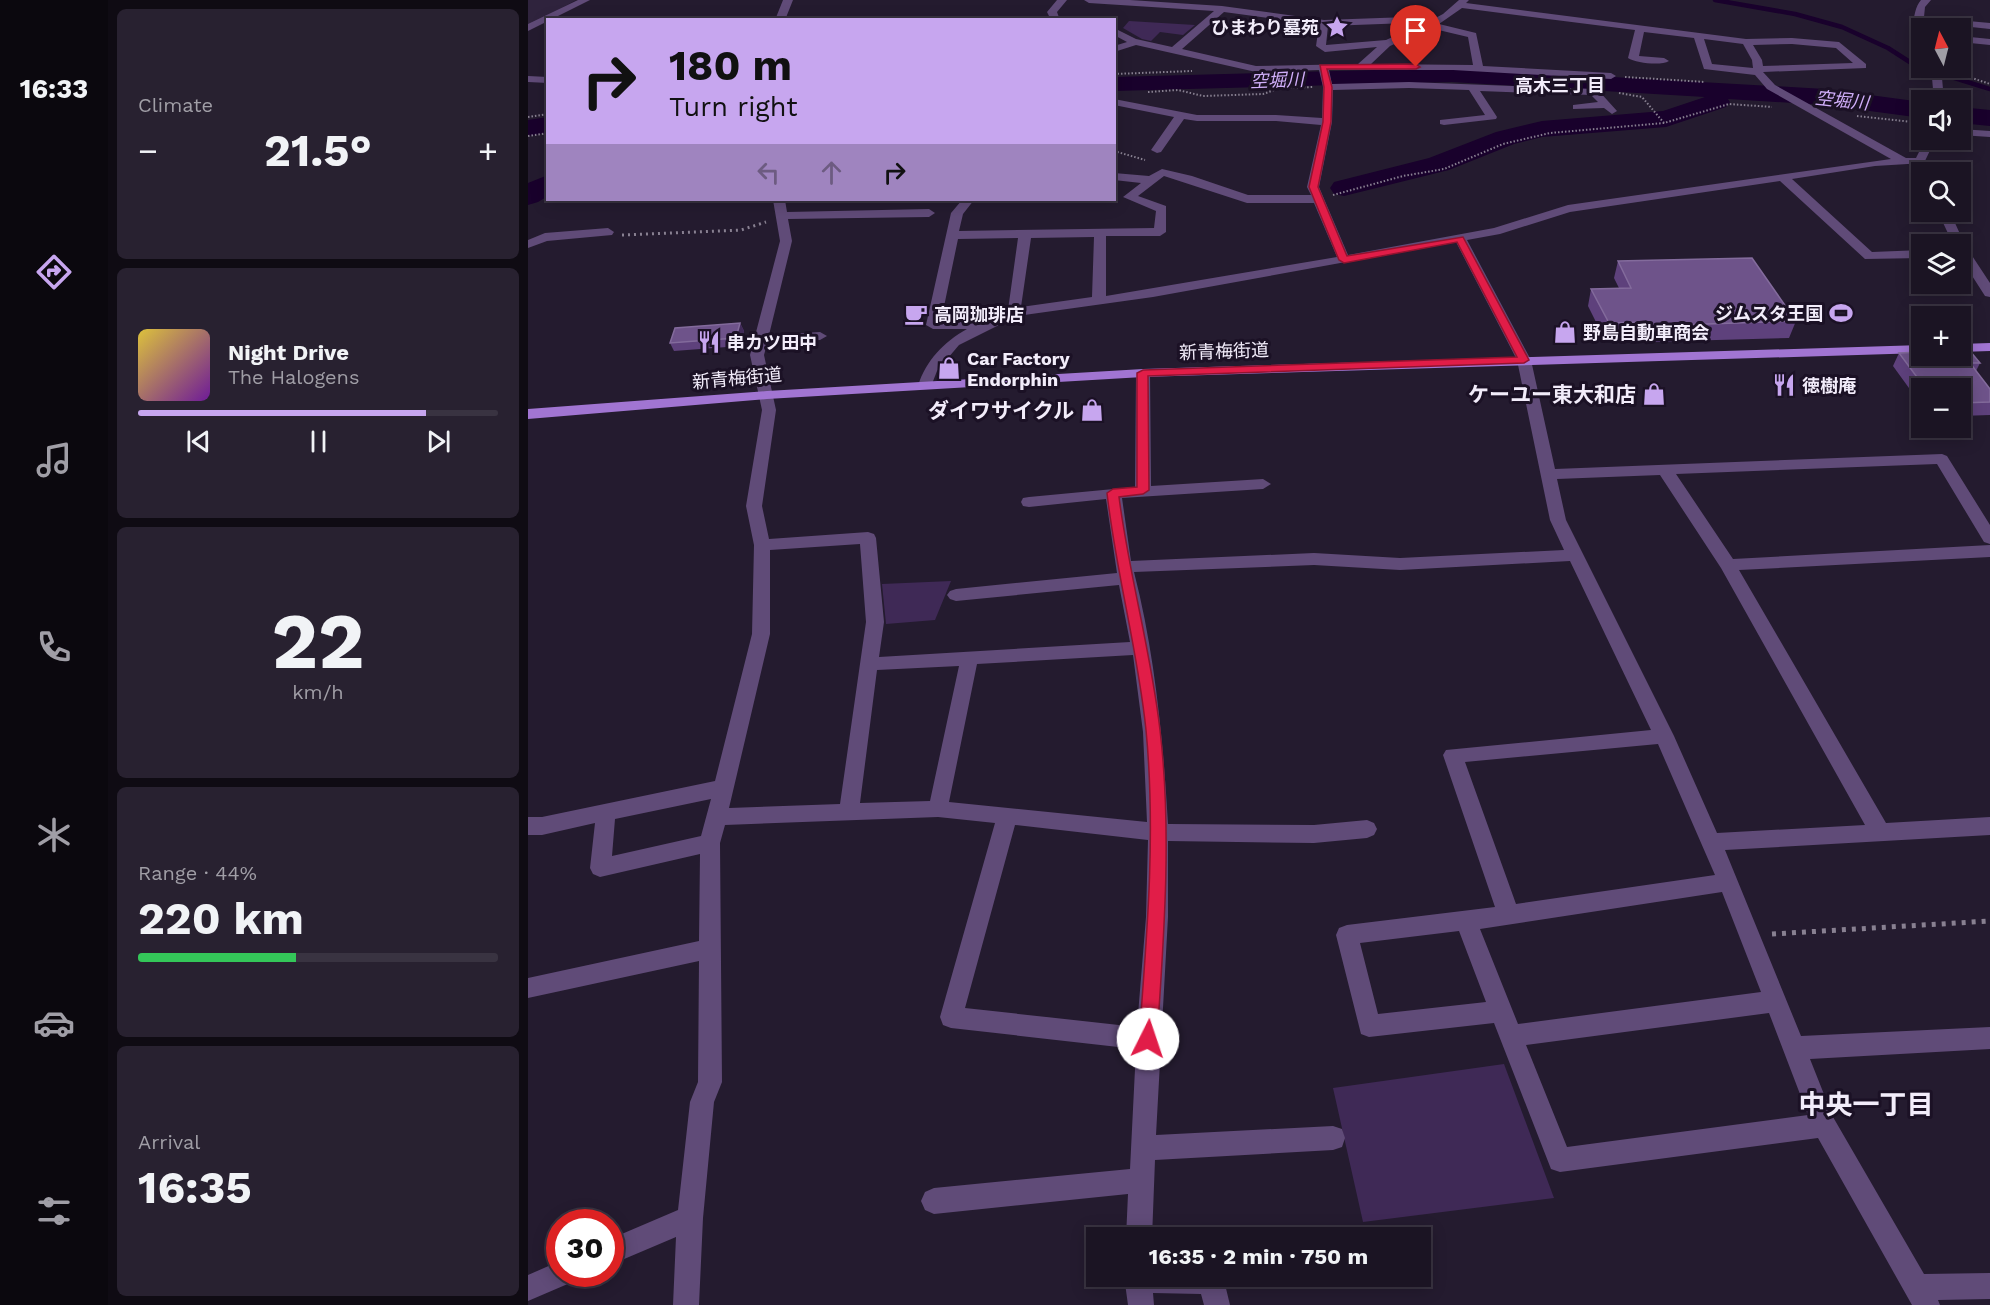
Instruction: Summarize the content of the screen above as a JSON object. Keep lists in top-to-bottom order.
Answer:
{
  "streets": {
    "main road": ["新青梅街道"]
  },
  "districts": ["高木三丁目", "中央一丁目"],
  "water": ["空堀川"],
  "places": {
    "place": ["ひまわり墓苑"],
    "sports": ["ジムスタ王国"],
    "cafe": ["高岡珈琲店"],
    "shop": [
      "野島自動車商会",
      "Car Factory Endorphin",
      "ケーユー東大和店",
      "ダイワサイクル"
    ],
    "restaurant": ["串カツ田中", "徳樹庵"]
  },
  "north": "top",
  "page": {
    "tabs": "16:33",
    "tile": [
      "Climate",
      ["22", "km/h"],
      ["Range · 44%", "220 km"],
      ["Arrival", "16:35"]
    ],
    "map_buttons": ["+", "−"],
    "turn": ["180 m", "Turn right"],
    "heat": ["−", "21.5°", "+"],
    "song": ["Night Drive", "The Halogens"],
    "limit": "30",
    "trip": "16:35 · 2 min · 750 m"
  }
}
